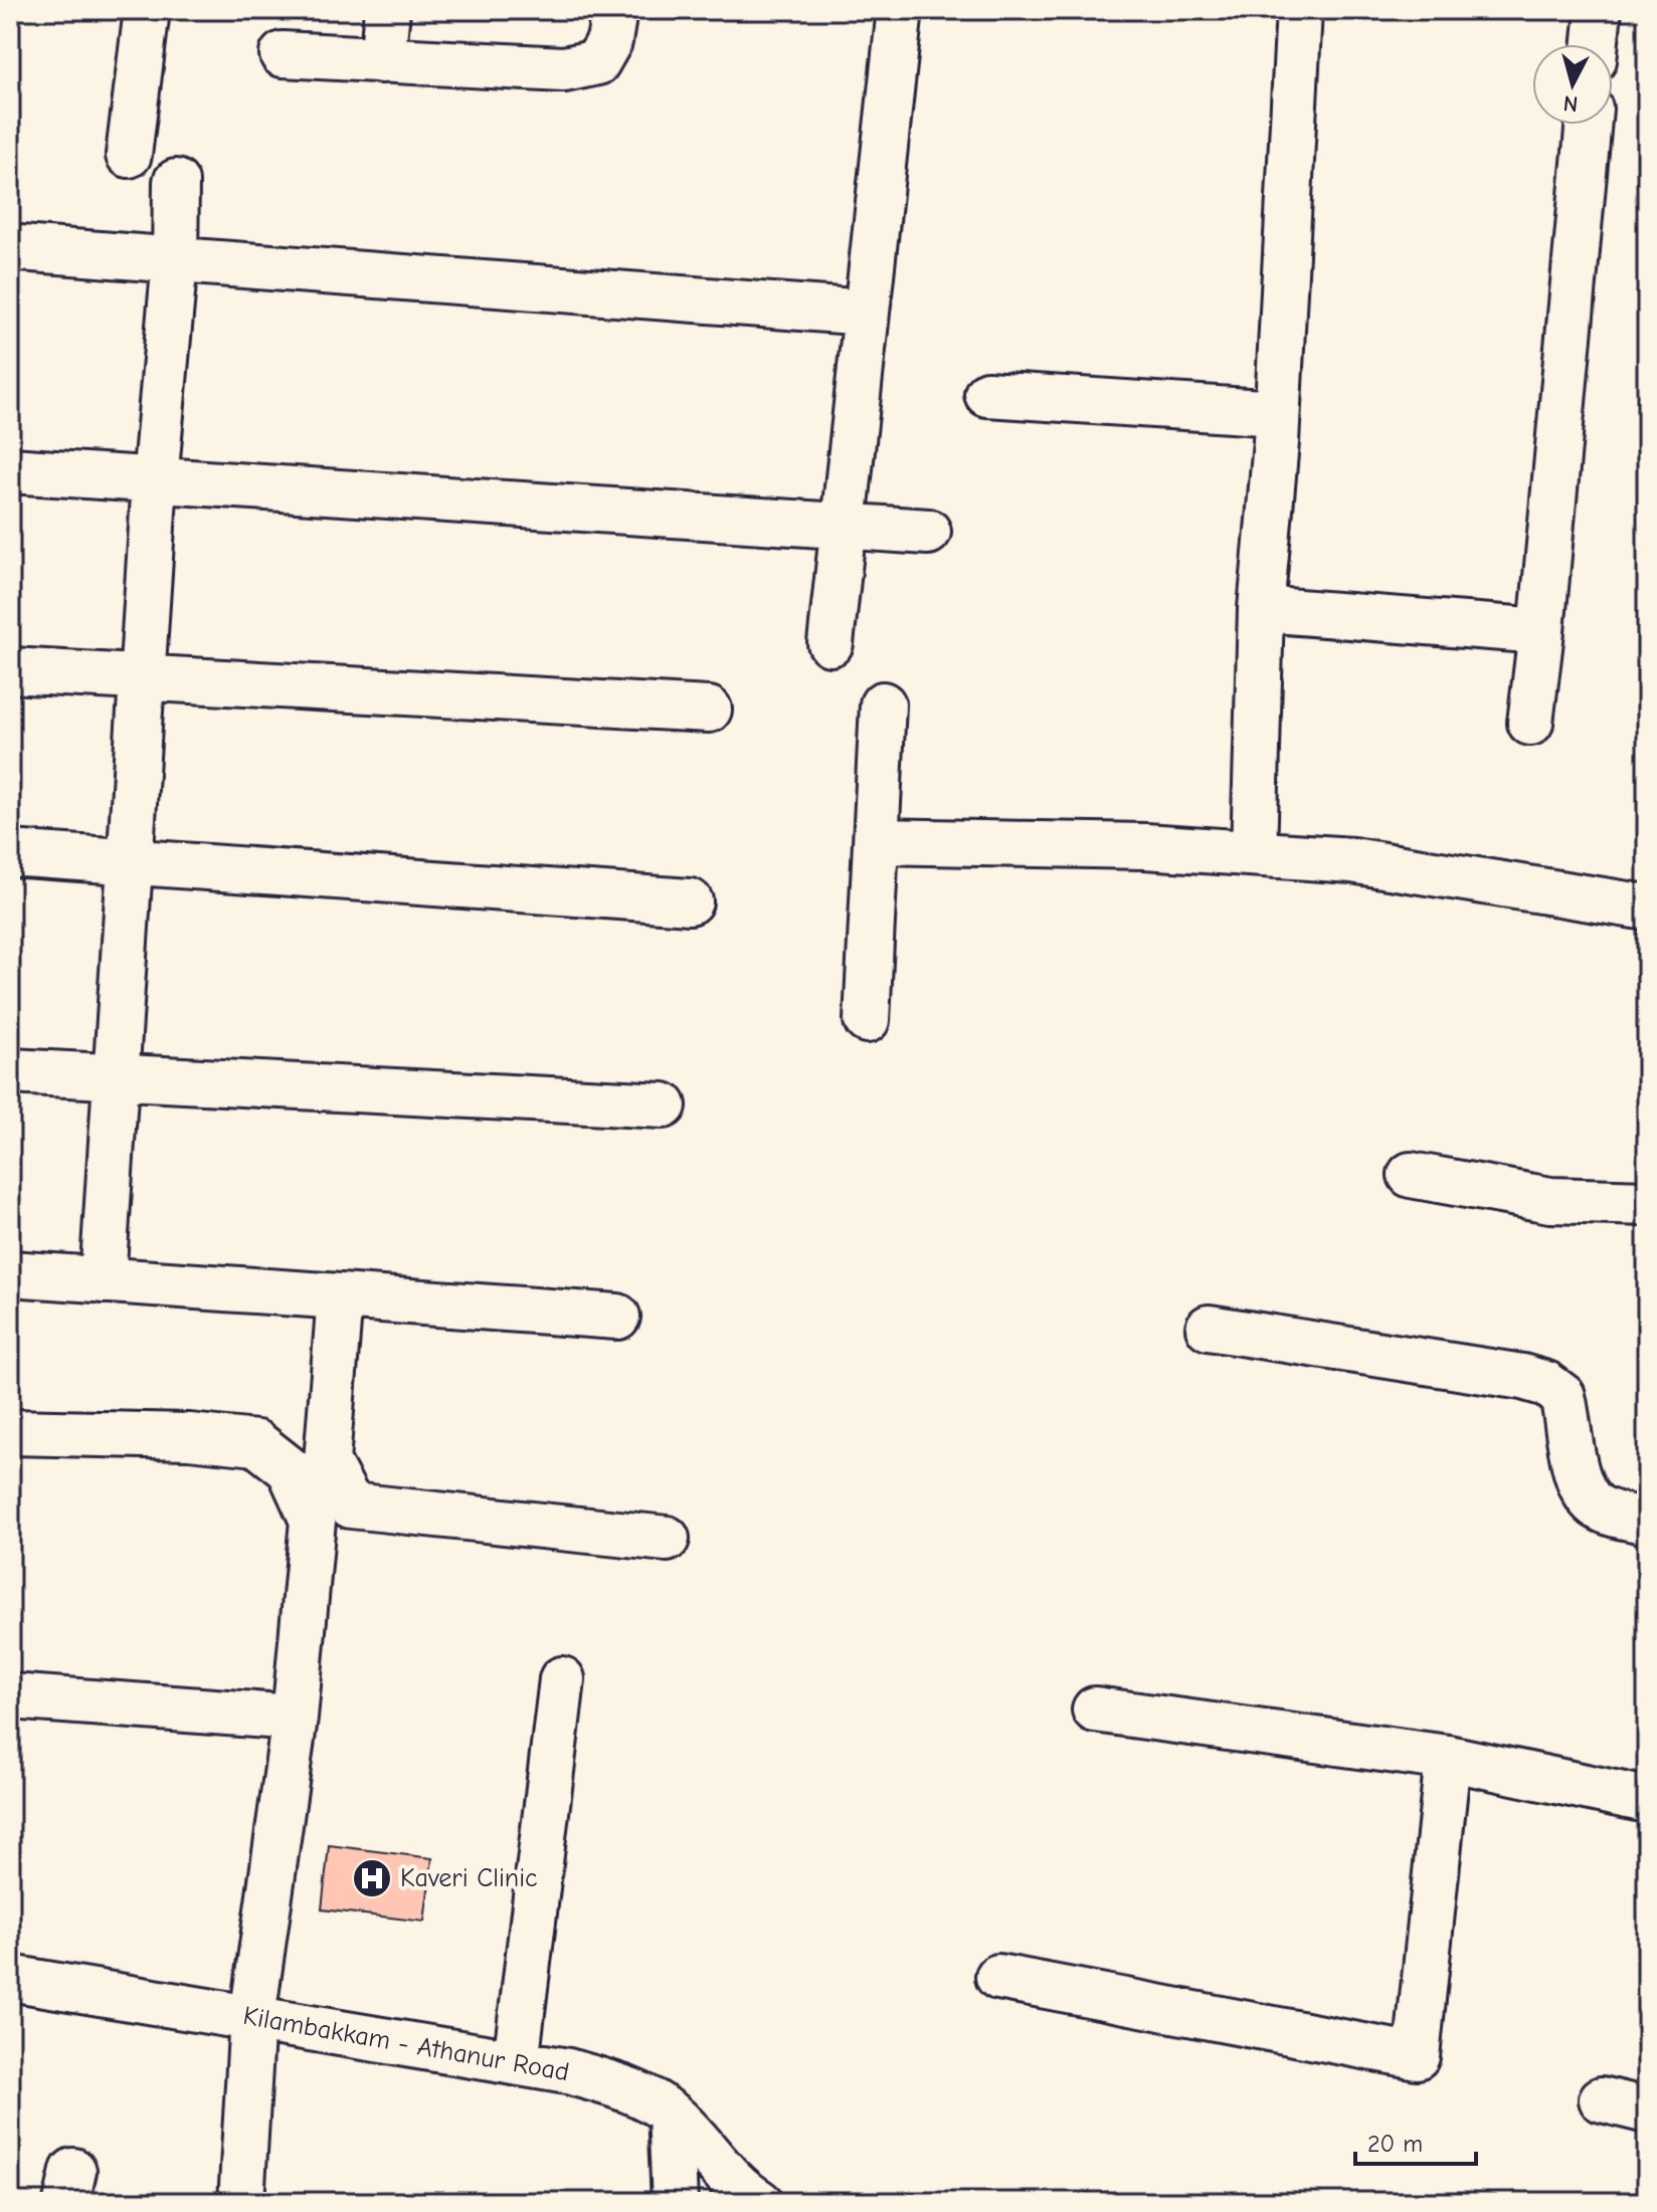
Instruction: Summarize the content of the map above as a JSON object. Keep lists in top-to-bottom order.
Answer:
{
  "streets": {
    "street": ["Kilambakkam - Athanur Road"]
  },
  "places": {
    "hospital": ["Kaveri Clinic"]
  },
  "scale_bar": "20 m",
  "north": "bottom"
}
